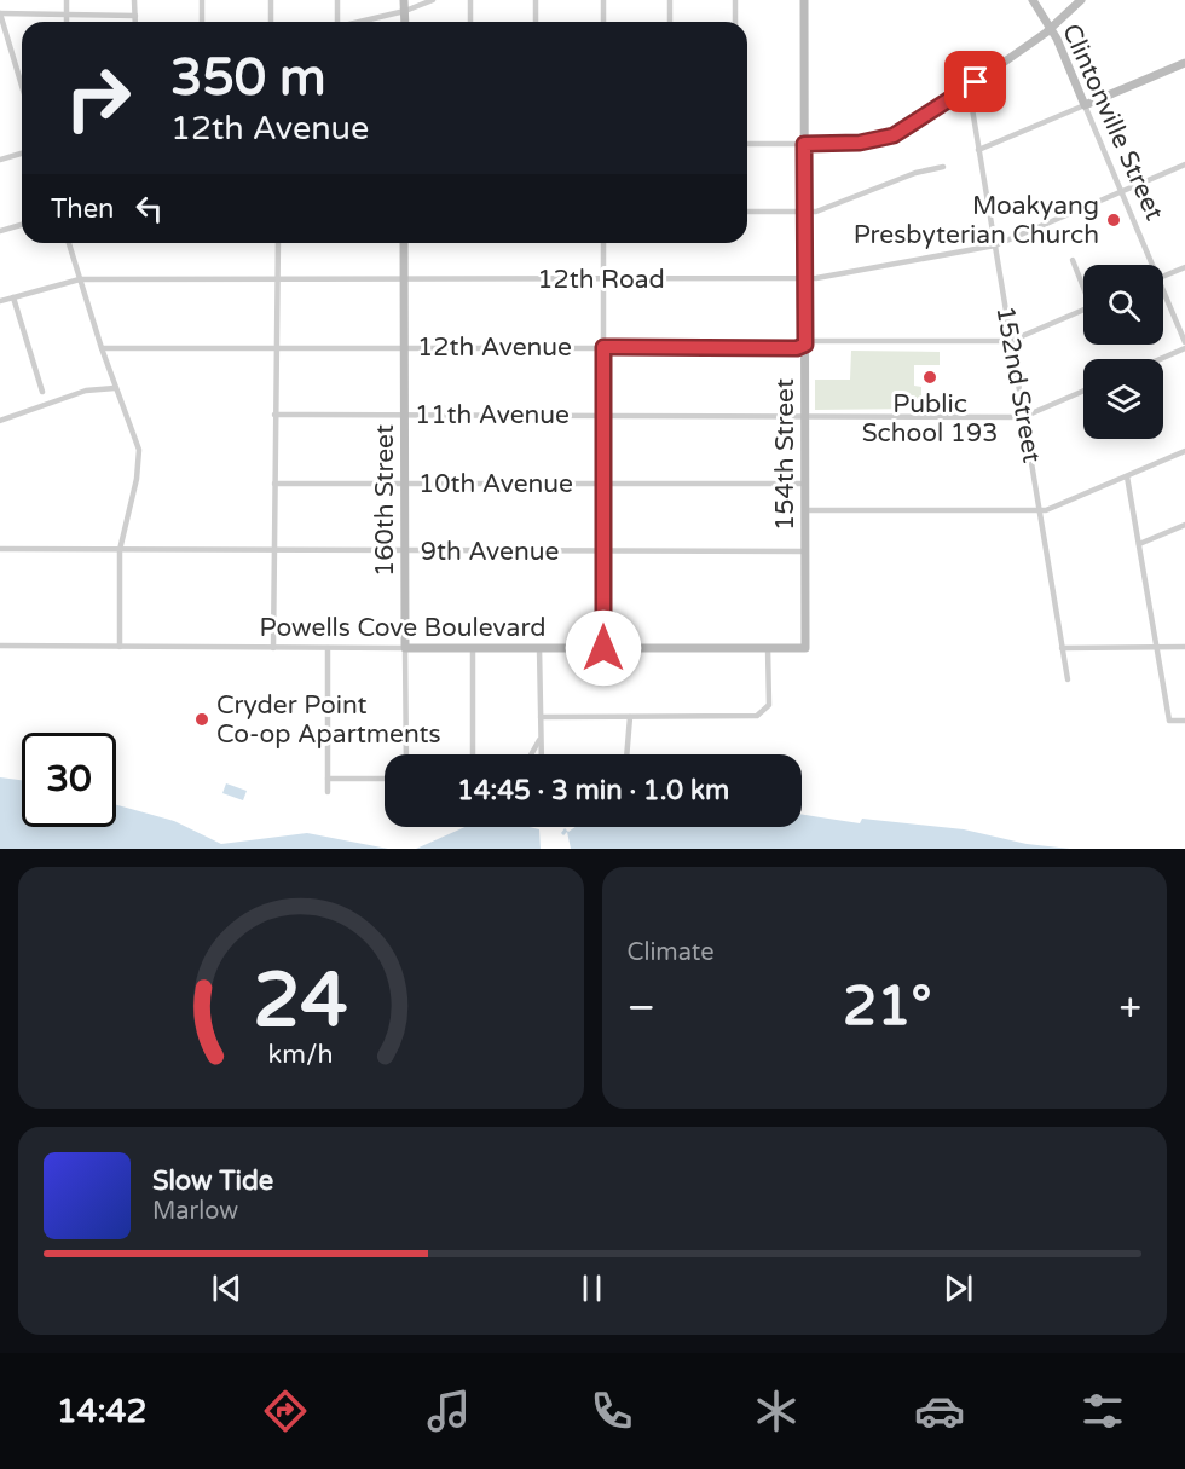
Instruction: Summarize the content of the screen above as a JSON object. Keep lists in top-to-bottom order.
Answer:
{
  "streets": {
    "street": [
      "Clintonville Street",
      "12th Road",
      "12th Avenue",
      "152nd Street",
      "11th Avenue",
      "154th Street",
      "10th Avenue",
      "160th Street",
      "9th Avenue",
      "Powells Cove Boulevard"
    ]
  },
  "crossings": [
    ["Clintonville Street", "12th Road"],
    ["12th Road", "152nd Street"],
    ["12th Road", "154th Street"],
    ["12th Road", "160th Street"],
    ["12th Avenue", "152nd Street"],
    ["12th Avenue", "154th Street"],
    ["12th Avenue", "160th Street"],
    ["152nd Street", "11th Avenue"],
    ["11th Avenue", "154th Street"],
    ["11th Avenue", "160th Street"],
    ["154th Street", "10th Avenue"],
    ["154th Street", "9th Avenue"],
    ["154th Street", "Powells Cove Boulevard"],
    ["10th Avenue", "160th Street"],
    ["160th Street", "9th Avenue"],
    ["160th Street", "Powells Cove Boulevard"]
  ],
  "places": ["Moakyang Presbyterian Church", "Public School 193", "Cryder Point Co-op Apartments"],
  "page": {
    "turn": ["350 m", "12th Avenue"],
    "then": "Then",
    "limit": "30",
    "trip": "14:45 · 3 min · 1.0 km",
    "tile": "Climate",
    "heat": ["−", "21°", "+"],
    "song": ["Slow Tide", "Marlow"],
    "tabs": "14:42",
    "gauge": ["24", "km/h"]
  }
}
